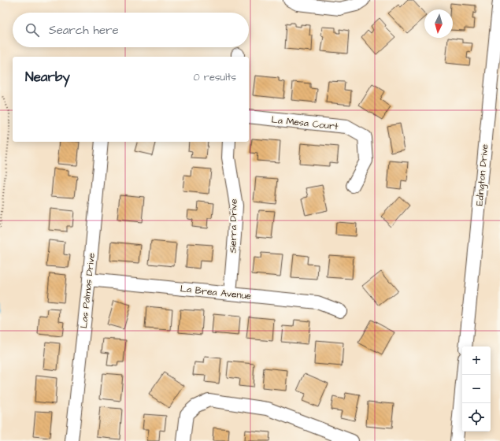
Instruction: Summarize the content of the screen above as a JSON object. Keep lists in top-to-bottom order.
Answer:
{
  "streets": {
    "street": [
      "La Mesa Court",
      "Edington Drive",
      "Sierra Drive",
      "Las Palmas Drive",
      "La Brea Avenue"
    ]
  },
  "crossings": [
    ["Sierra Drive", "La Brea Avenue"],
    ["Las Palmas Drive", "La Brea Avenue"]
  ],
  "north": "bottom",
  "page": {
    "search": "Search here",
    "heading": ["Nearby", "0 results"],
    "map_buttons": ["+", "−"]
  }
}
